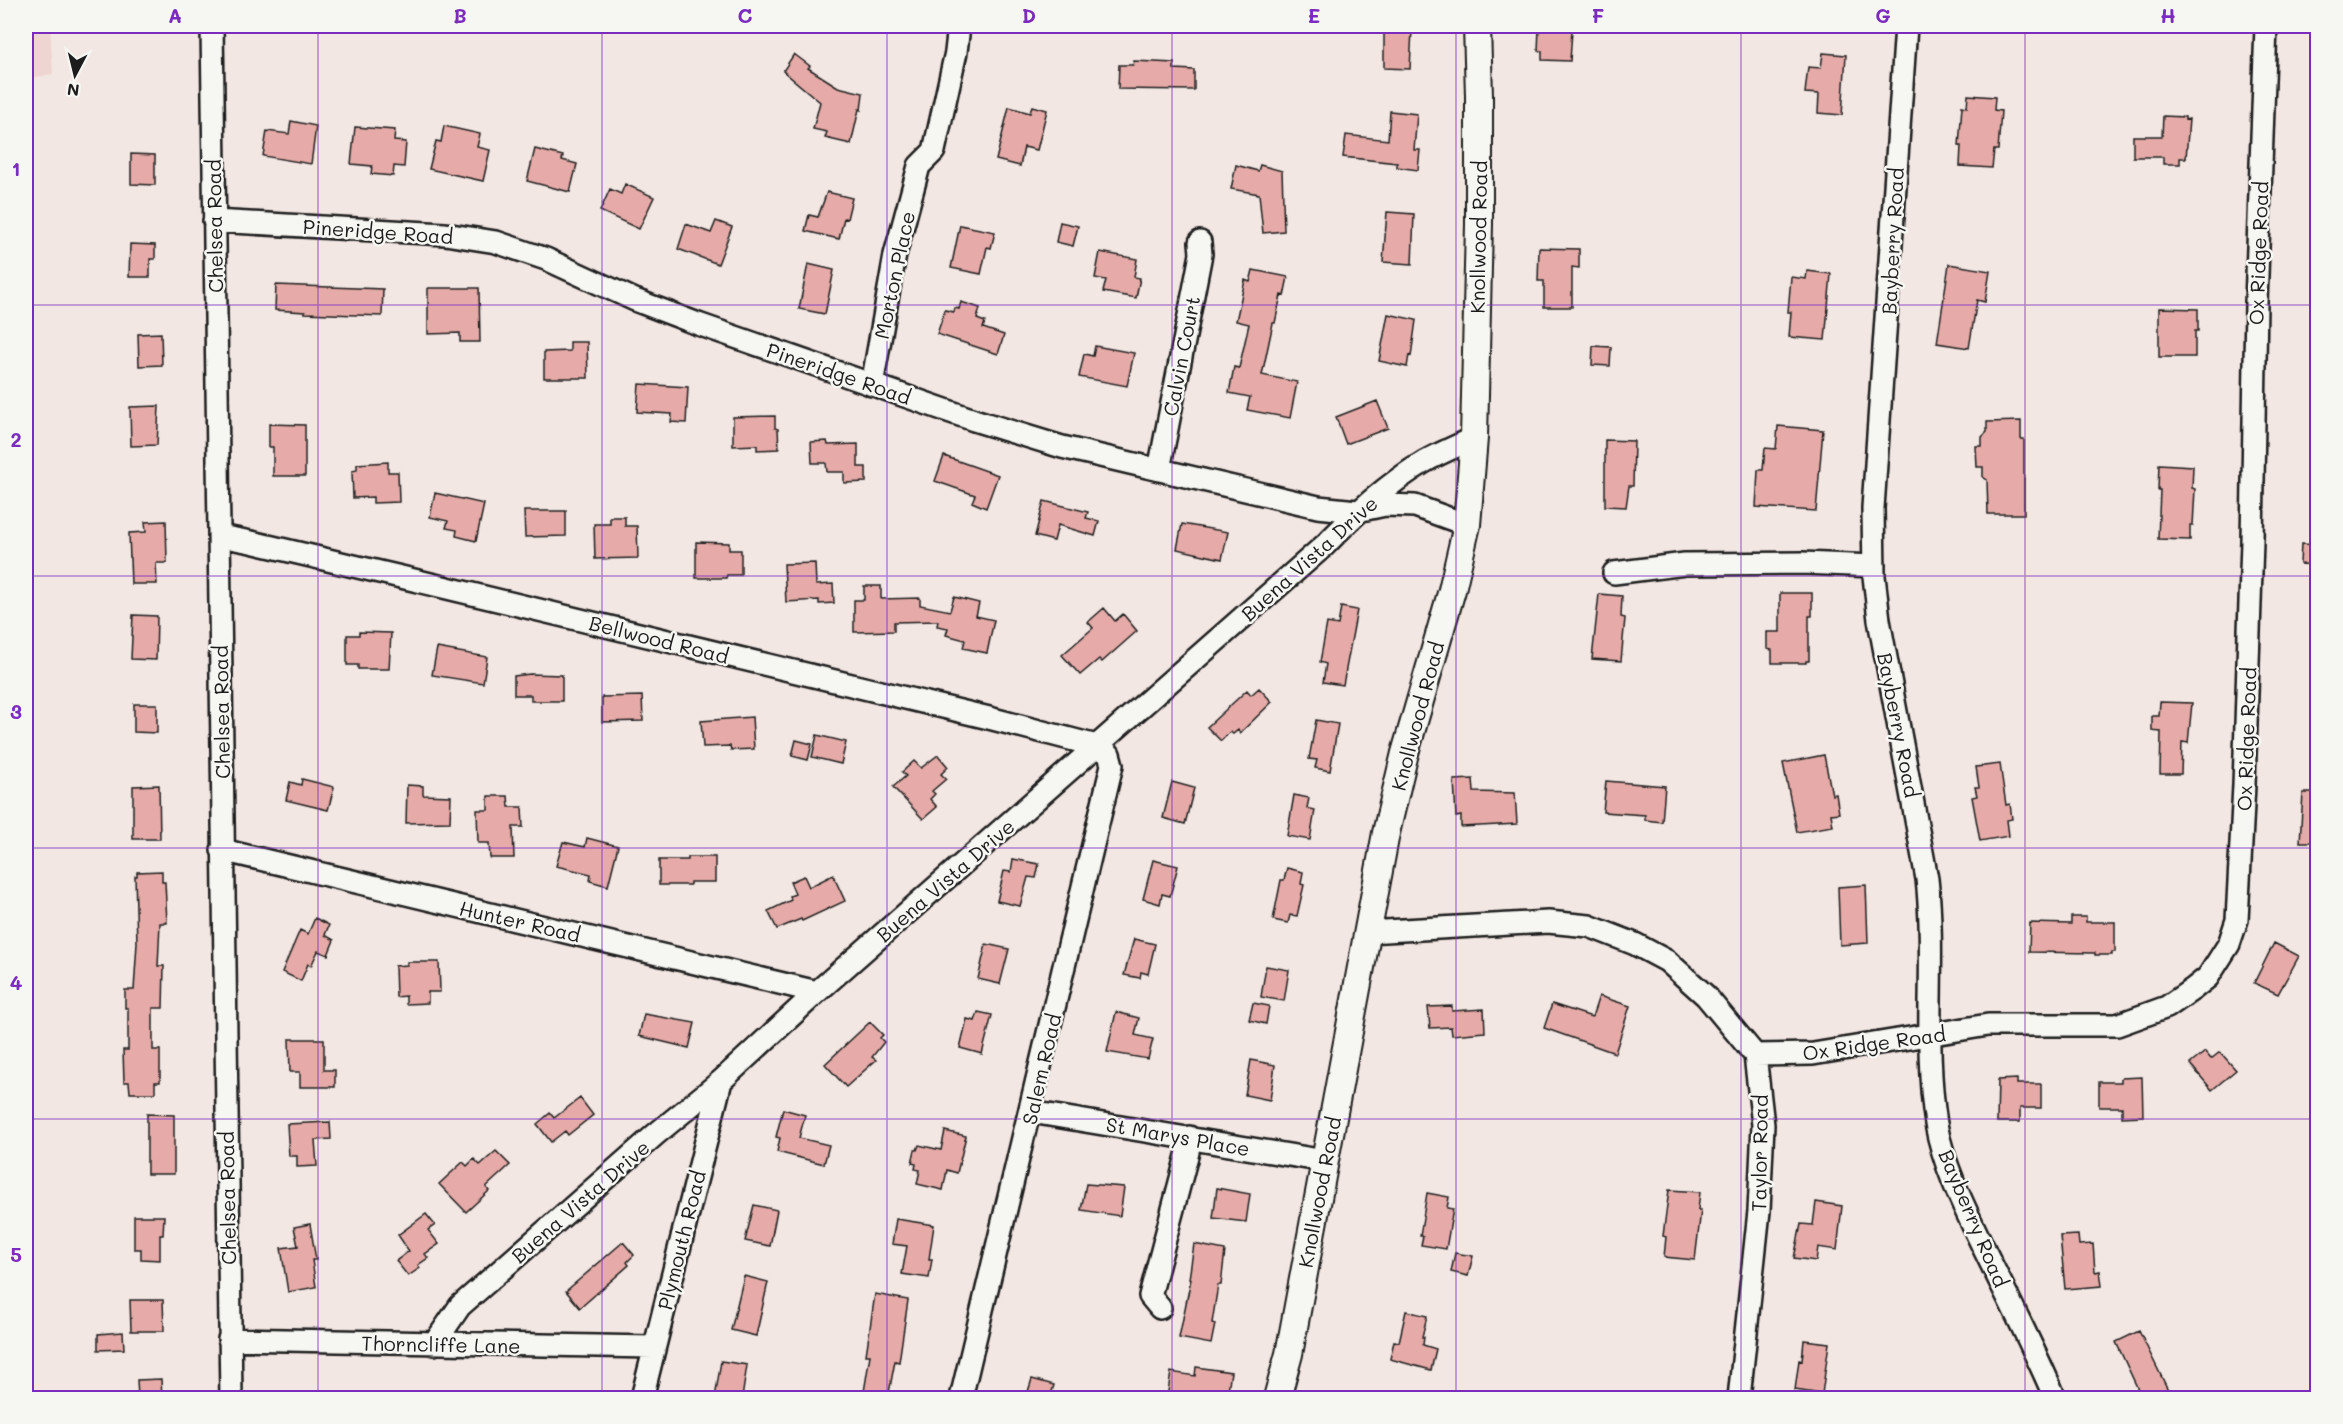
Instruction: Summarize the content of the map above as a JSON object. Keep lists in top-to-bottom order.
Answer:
{
  "streets": {
    "main road": ["Knollwood Road"],
    "street": [
      "Chelsea Road",
      "Pineridge Road",
      "Bayberry Road",
      "Ox Ridge Road",
      "Morton Place",
      "Calvin Court",
      "Buena Vista Drive",
      "Bellwood Road",
      "Hunter Road",
      "Salem Road",
      "St Marys Place",
      "Taylor Road",
      "Plymouth Road",
      "Thorncliffe Lane"
    ]
  },
  "crossings": [
    ["Chelsea Road", "Pineridge Road"],
    ["Chelsea Road", "Bellwood Road"],
    ["Chelsea Road", "Hunter Road"],
    ["Chelsea Road", "Thorncliffe Lane"],
    ["Pineridge Road", "Knollwood Road"],
    ["Pineridge Road", "Morton Place"],
    ["Pineridge Road", "Calvin Court"],
    ["Pineridge Road", "Buena Vista Drive"],
    ["Knollwood Road", "Buena Vista Drive"],
    ["Knollwood Road", "St Marys Place"],
    ["Bayberry Road", "Ox Ridge Road"],
    ["Ox Ridge Road", "Taylor Road"],
    ["Buena Vista Drive", "Bellwood Road"],
    ["Buena Vista Drive", "Hunter Road"],
    ["Buena Vista Drive", "Salem Road"],
    ["Buena Vista Drive", "Plymouth Road"],
    ["Buena Vista Drive", "Thorncliffe Lane"],
    ["Bellwood Road", "Salem Road"],
    ["Salem Road", "St Marys Place"],
    ["Plymouth Road", "Thorncliffe Lane"]
  ],
  "north": "bottom",
  "grid": {
    "columns": [
      "A",
      "B",
      "C",
      "D",
      "E",
      "F",
      "G",
      "H"
    ],
    "rows": [
      "1",
      "2",
      "3",
      "4",
      "5"
    ]
  }
}
